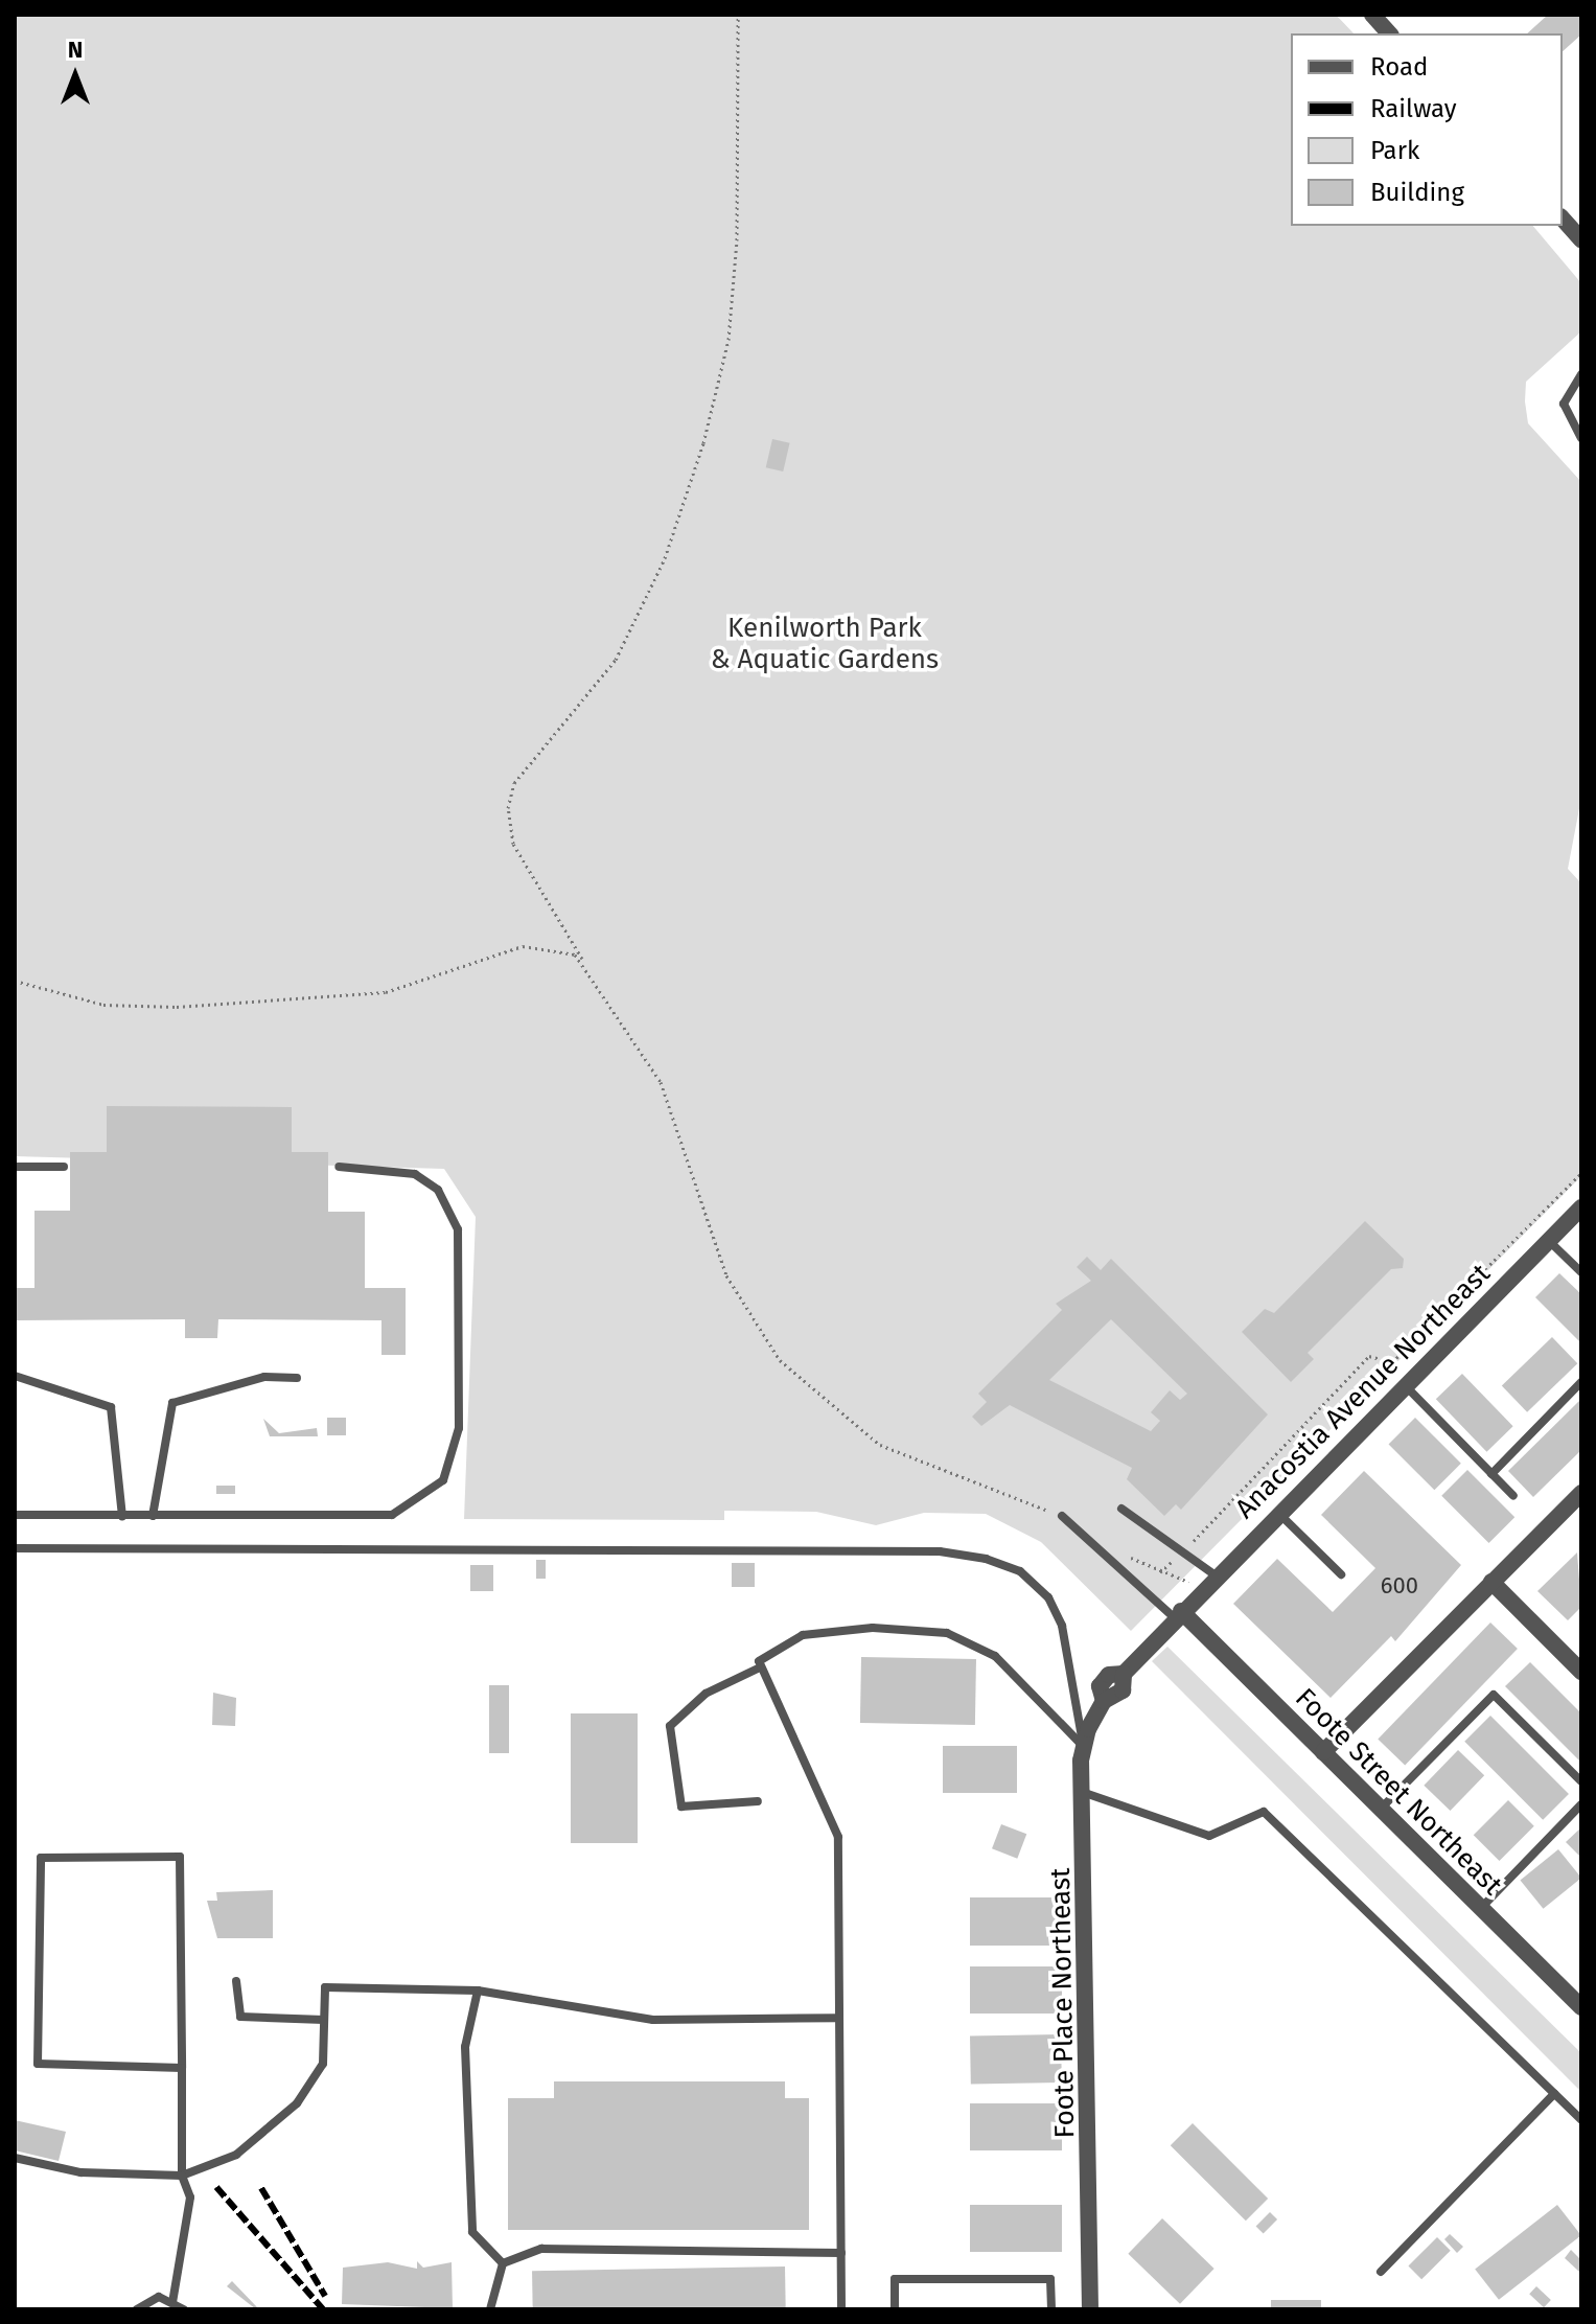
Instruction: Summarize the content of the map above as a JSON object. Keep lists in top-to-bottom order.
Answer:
{
  "streets": {
    "street": ["Anacostia Avenue Northeast", "Foote Street Northeast", "Foote Place Northeast"]
  },
  "crossings": [
    ["Anacostia Avenue Northeast", "Foote Street Northeast"],
    ["Anacostia Avenue Northeast", "Foote Place Northeast"],
    ["Foote Street Northeast", "Foote Place Northeast"]
  ],
  "parks": ["Kenilworth Park & Aquatic Gardens"],
  "house_numbers": ["600"],
  "legend": [
    "Road",
    "Railway",
    "Park",
    "Building"
  ],
  "north": "top"
}
